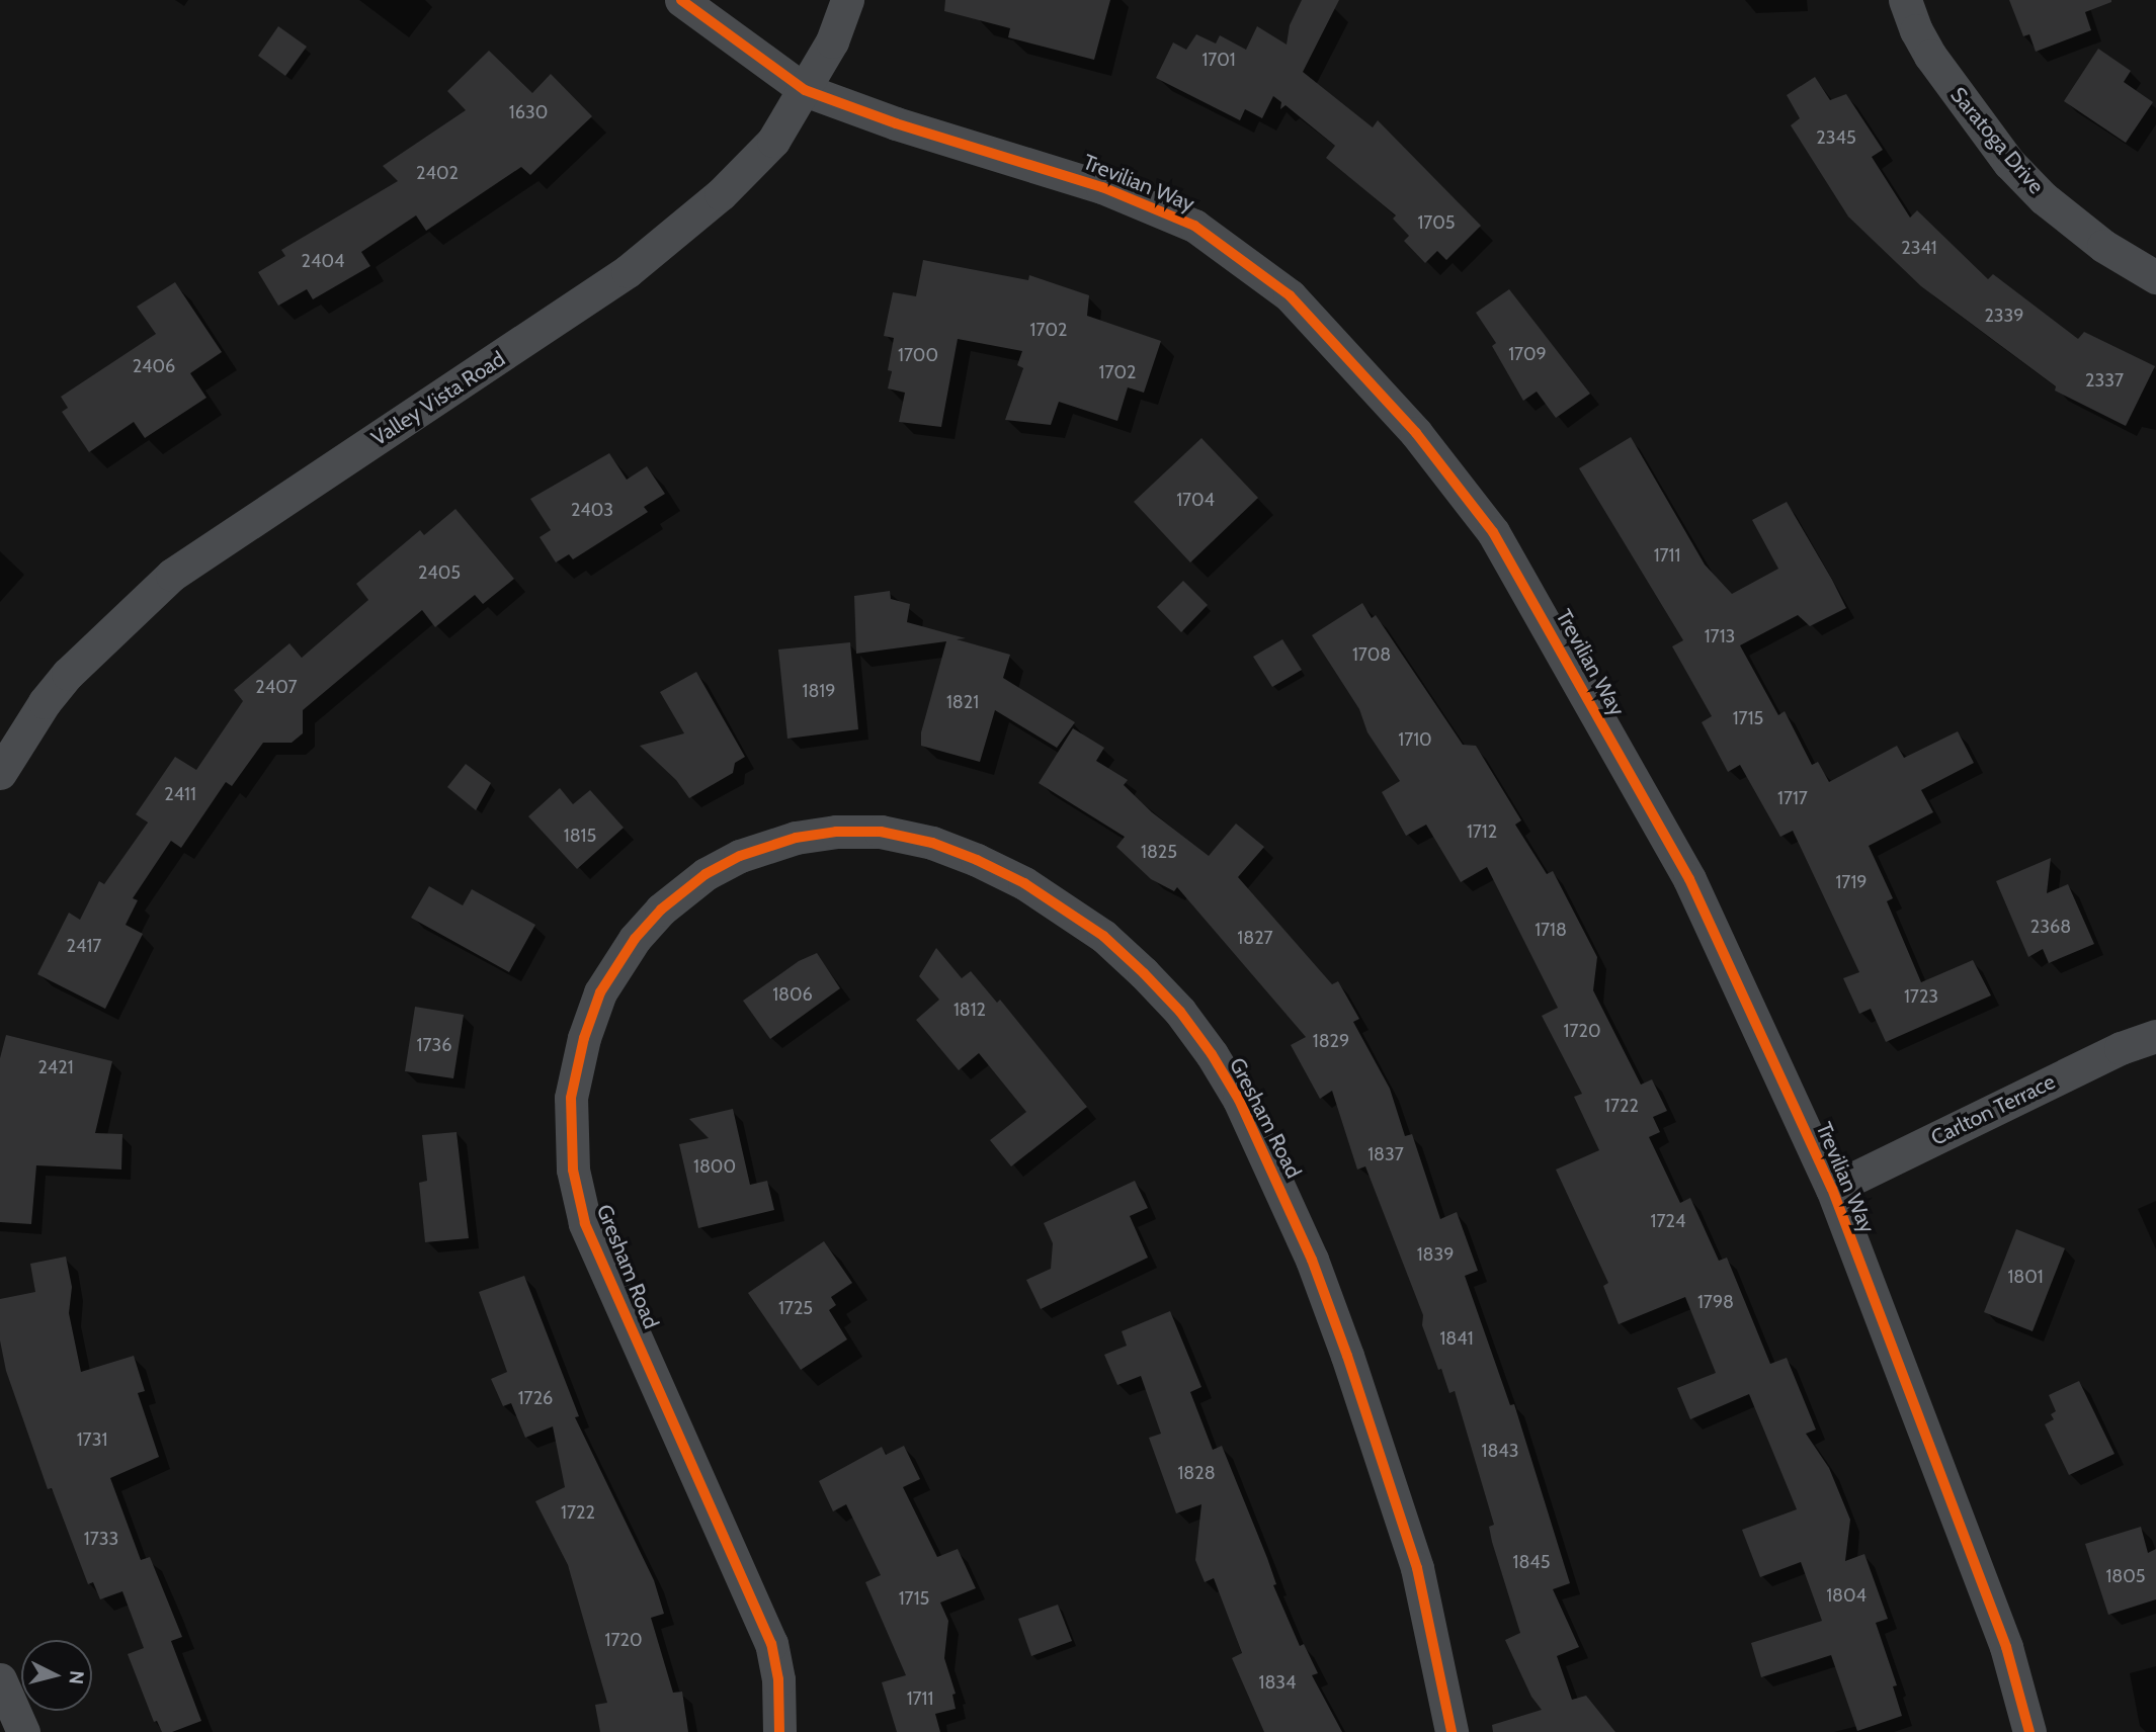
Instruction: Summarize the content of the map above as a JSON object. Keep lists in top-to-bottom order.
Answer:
{
  "streets": {
    "street": [
      "Saratoga Drive",
      "Trevilian Way",
      "Valley Vista Road",
      "Carlton Terrace",
      "Gresham Road"
    ]
  },
  "crossings": [
    ["Trevilian Way", "Valley Vista Road"],
    ["Trevilian Way", "Carlton Terrace"]
  ],
  "house_numbers": [
    "1701",
    "1630",
    "2345",
    "2402",
    "1705",
    "2341",
    "2404",
    "2339",
    "1702",
    "1709",
    "1700",
    "2406",
    "1702",
    "2337",
    "1704",
    "2403",
    "1711",
    "2405",
    "1713",
    "1708",
    "2407",
    "1819",
    "1821",
    "1715",
    "1710",
    "2411",
    "1717",
    "1712",
    "1815",
    "1825",
    "1719",
    "2368",
    "1718",
    "1827",
    "2417",
    "1806",
    "1723",
    "1812",
    "1720",
    "1829",
    "1736",
    "2421",
    "1722",
    "1837",
    "1800",
    "1724",
    "1839",
    "1801",
    "1798",
    "1725",
    "1841",
    "1726",
    "1731",
    "1843",
    "1828",
    "1722",
    "1733",
    "1845",
    "1805",
    "1804",
    "1715",
    "1720",
    "1834",
    "1711"
  ],
  "north": "right"
}
